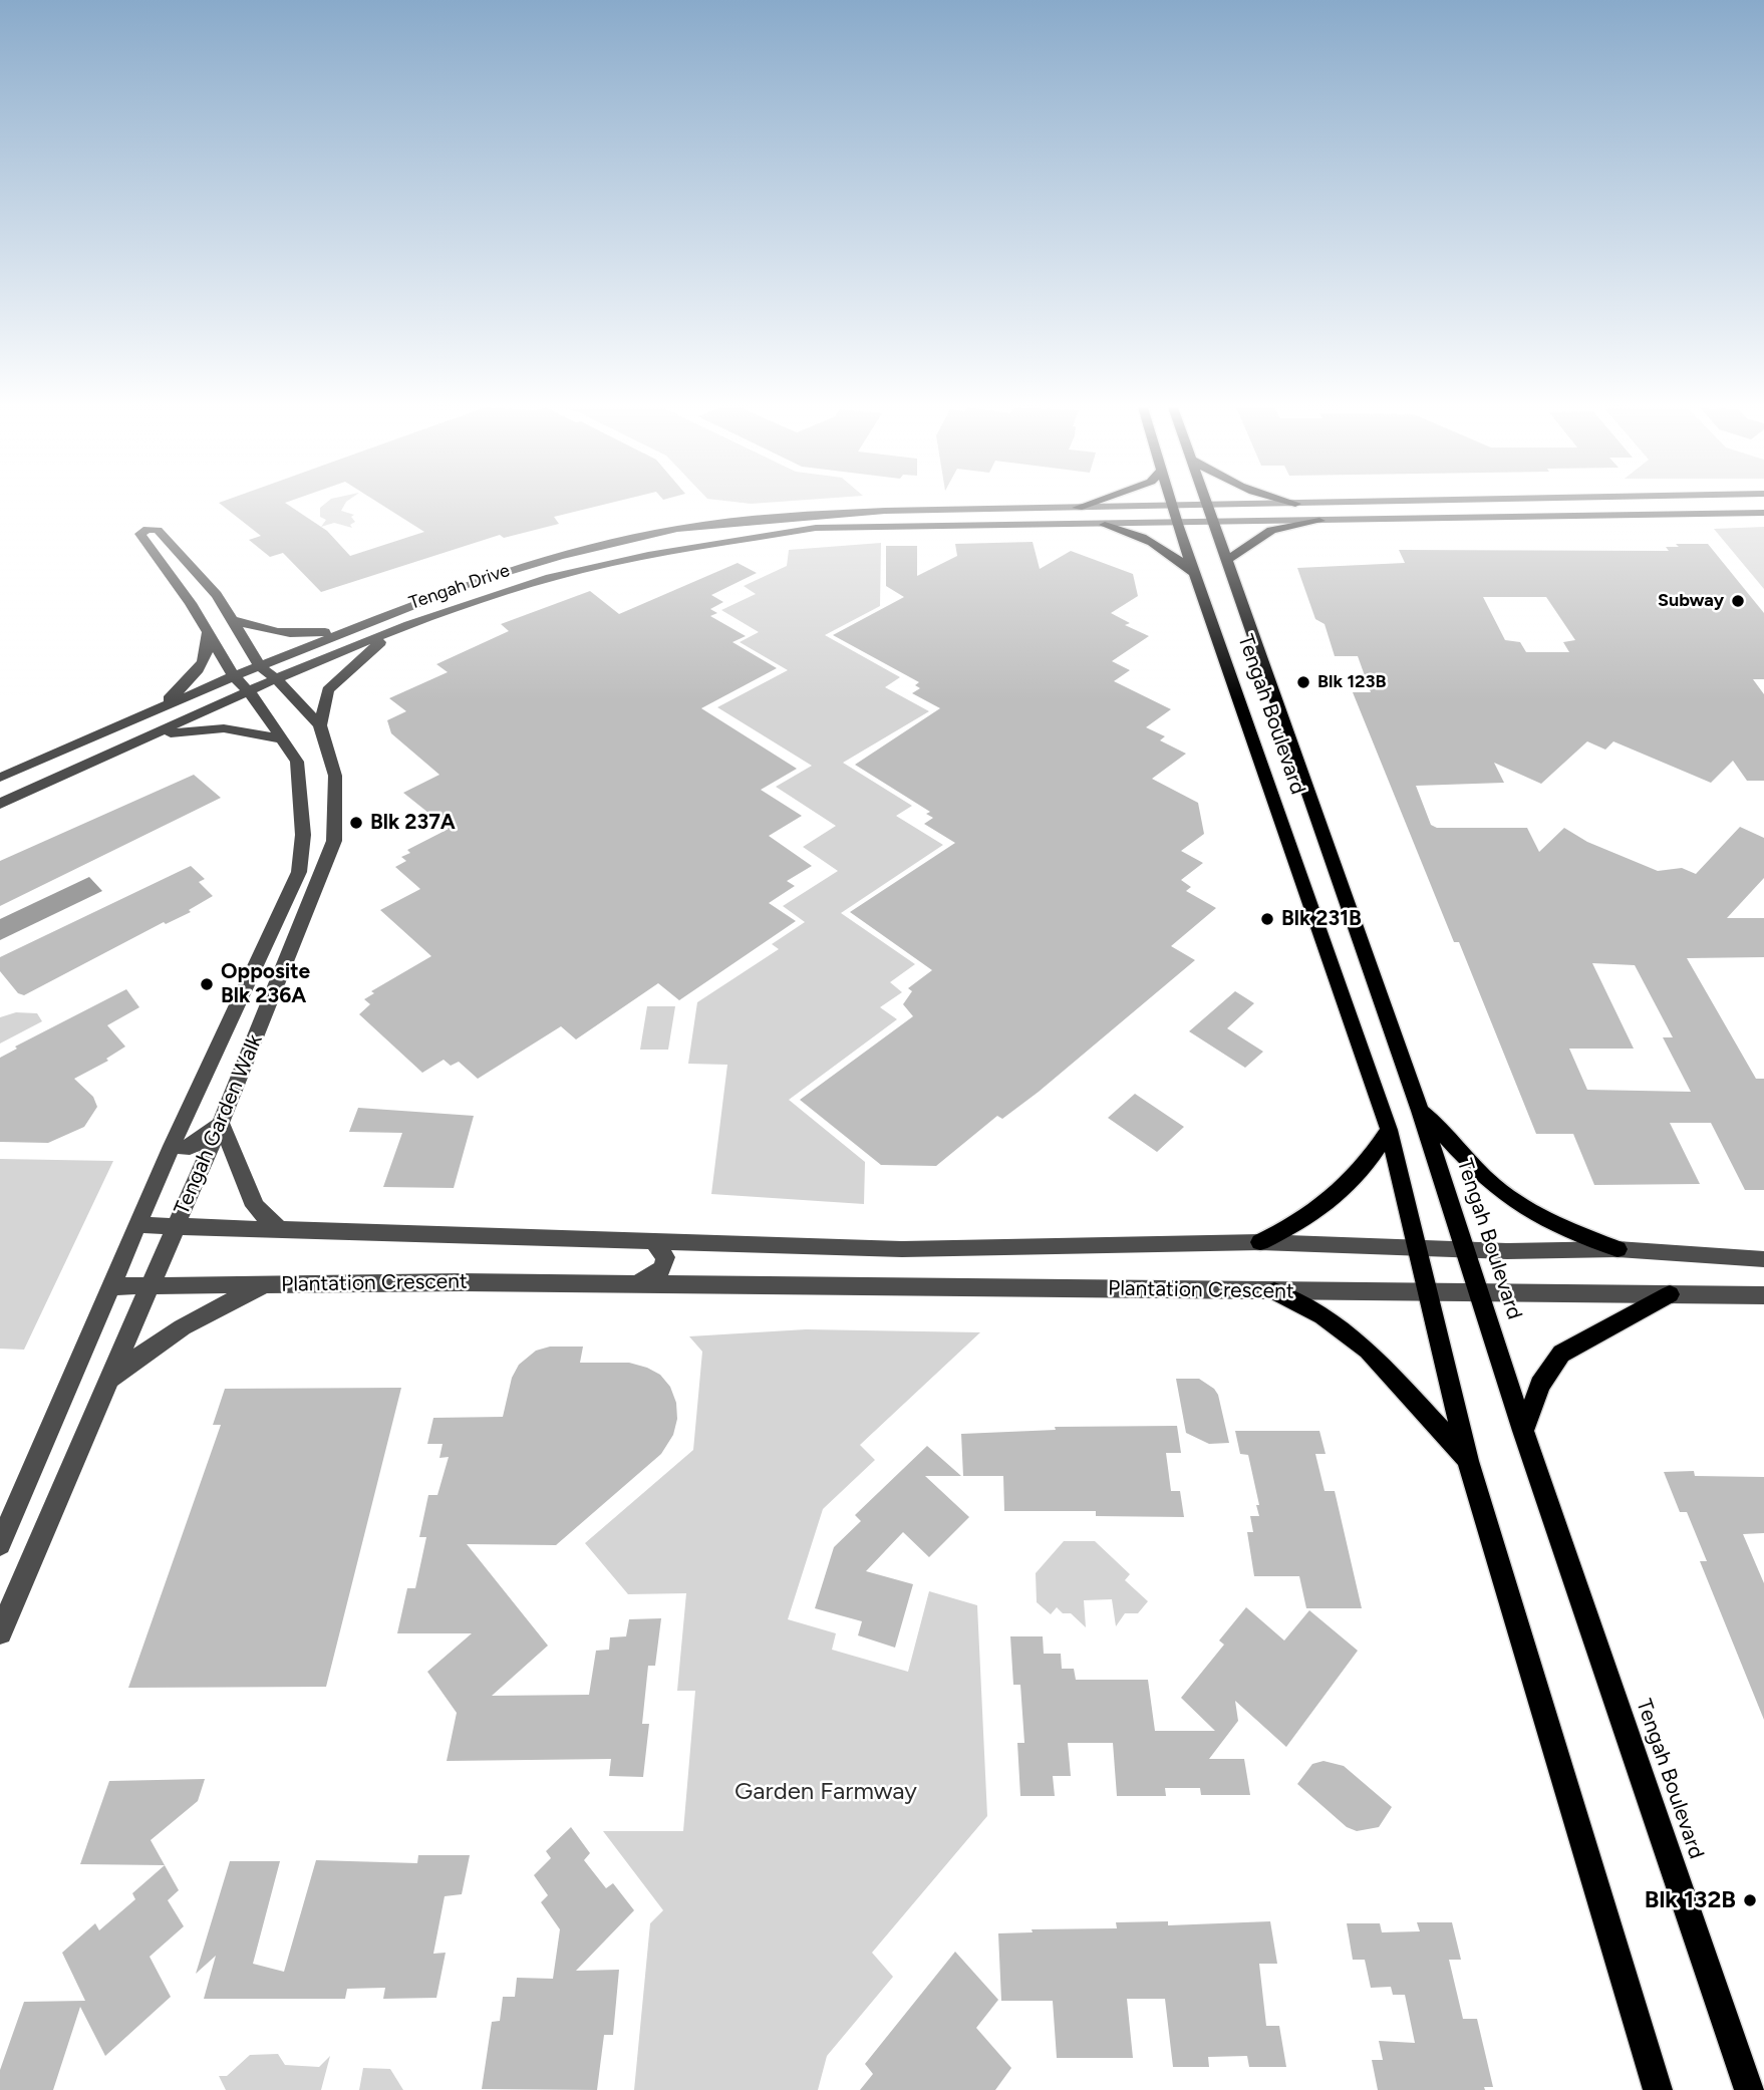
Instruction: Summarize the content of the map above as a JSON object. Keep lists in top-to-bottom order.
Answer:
{
  "streets": {
    "main road": ["Tengah Boulevard"],
    "street": ["Tengah Drive", "Tengah Garden Walk", "Plantation Crescent"]
  },
  "crossings": [
    ["Tengah Drive", "Tengah Boulevard"],
    ["Tengah Drive", "Tengah Garden Walk"],
    ["Tengah Boulevard", "Plantation Crescent"],
    ["Tengah Garden Walk", "Plantation Crescent"]
  ],
  "parks": ["Garden Farmway"],
  "places": [
    "Subway",
    "Blk 123B",
    "Blk 237A",
    "Blk 231B",
    "Opposite Blk 236A",
    "Blk 132B"
  ]
}
